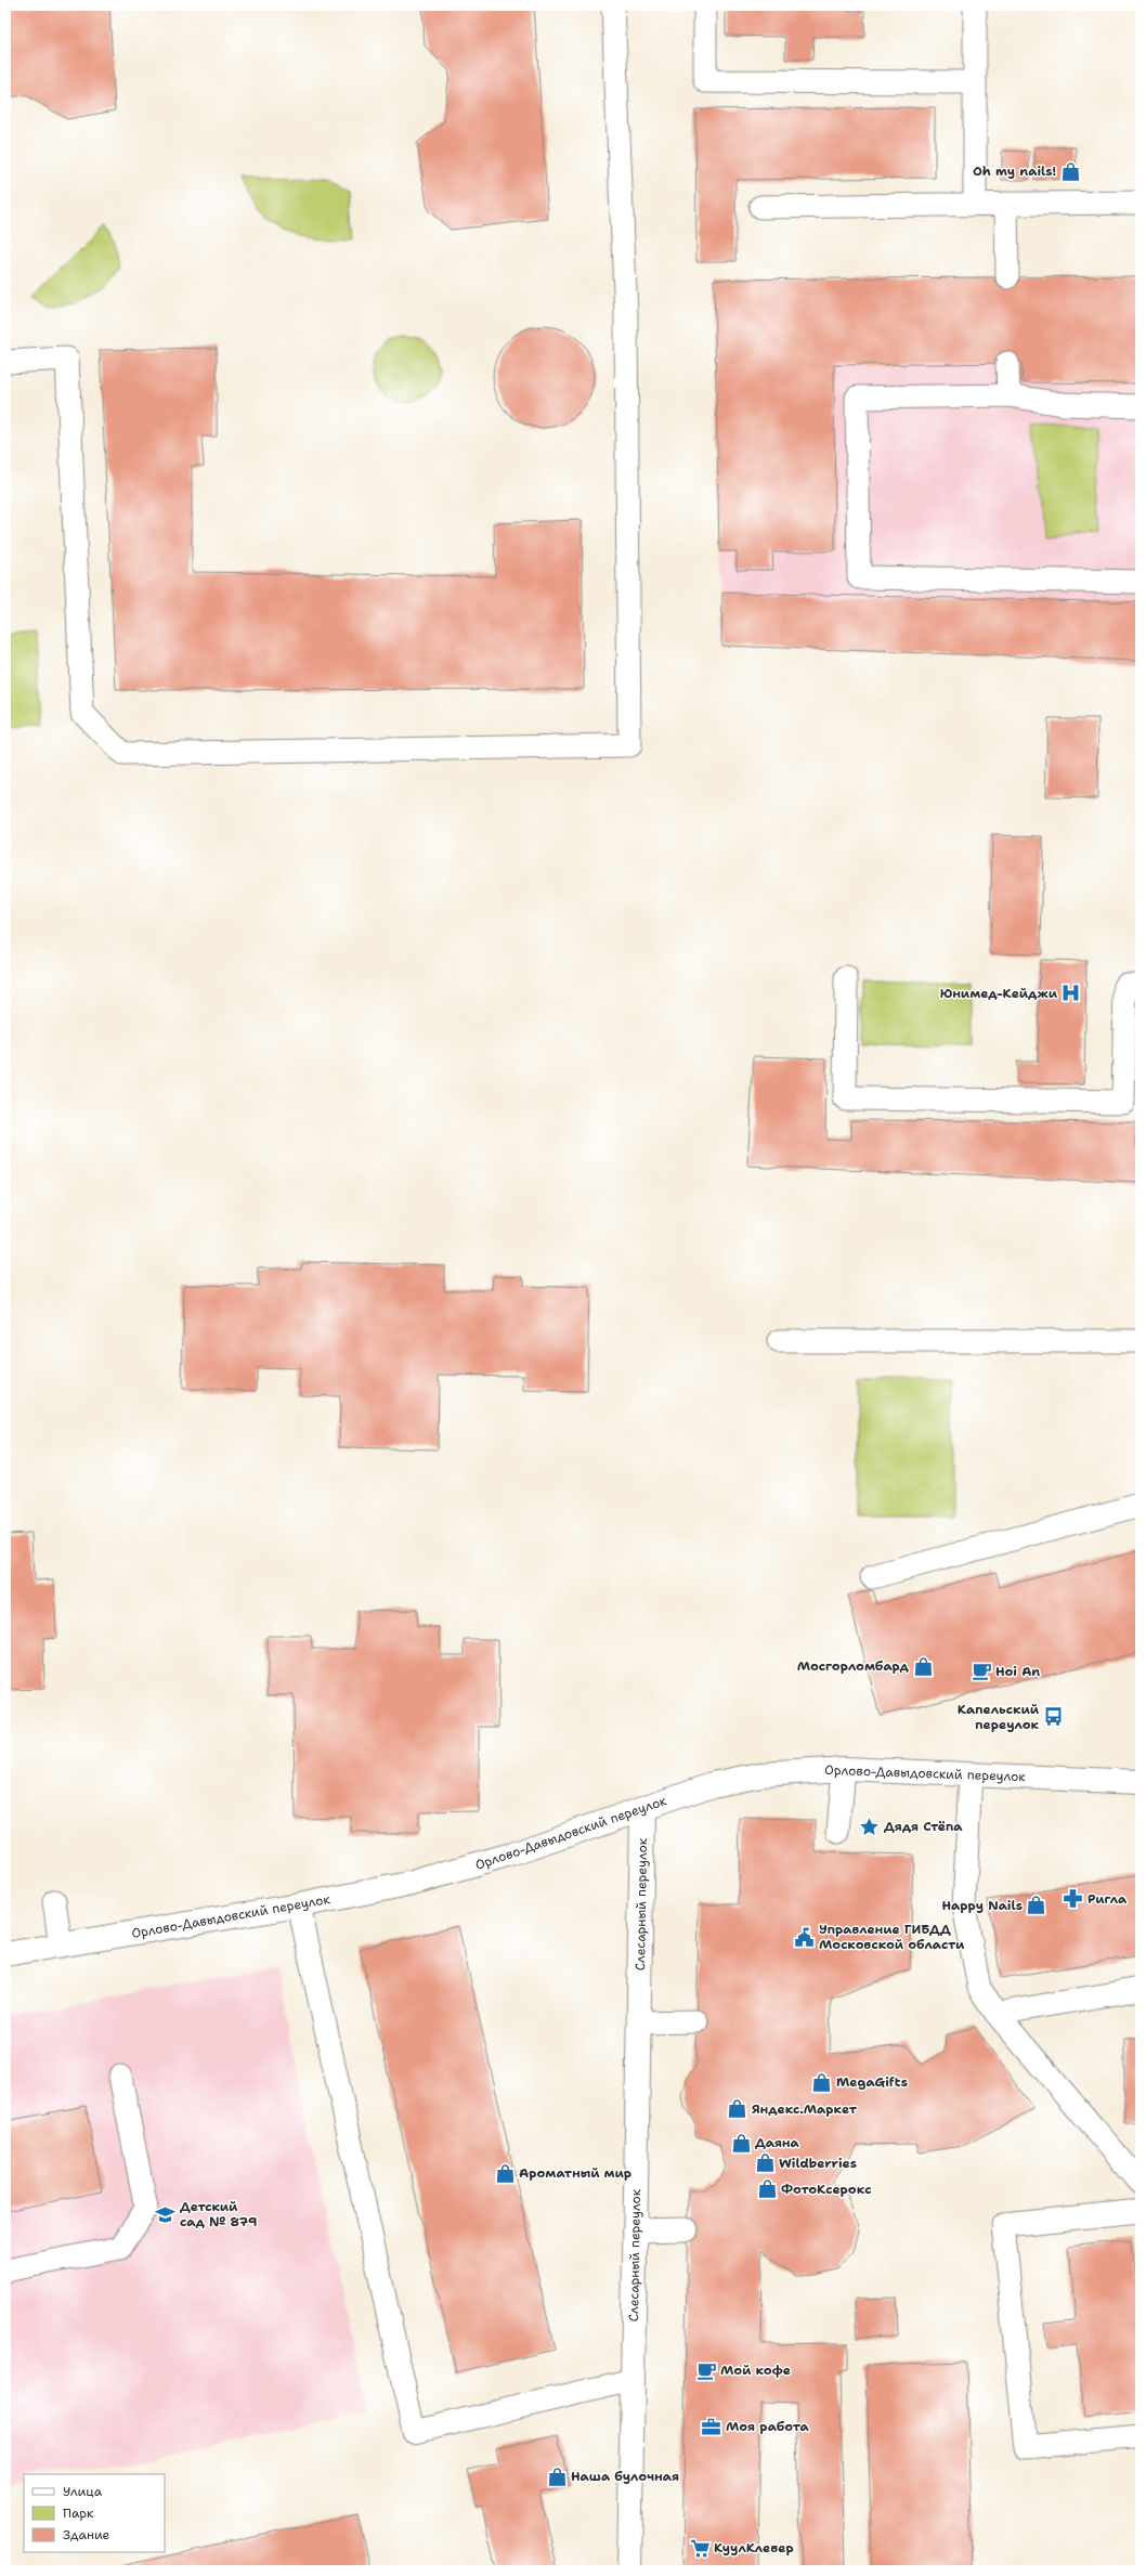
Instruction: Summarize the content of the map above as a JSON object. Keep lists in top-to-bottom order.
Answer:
{
  "streets": {
    "street": ["Орлово-Давыдовский переулок", "Слесарный переулок"]
  },
  "crossings": [
    ["Орлово-Давыдовский переулок", "Слесарный переулок"]
  ],
  "places": {
    "shop": [
      "Oh my nails!",
      "Мосгорломбард",
      "Happy Nails",
      "MegaGifts",
      "Яндекс.Маркет",
      "Даяна",
      "Wildberries",
      "Ароматный мир",
      "ФотоКсерокс",
      "Наша булочная"
    ],
    "hospital": ["Юнимед-Кейджи"],
    "cafe": ["Hoi An", "Мой кофе"],
    "bus stop": ["Капельский переулок"],
    "place": ["Дядя Стёпа"],
    "pharmacy": ["Ригла"],
    "public building": ["Управление ГИБДД Московской области"],
    "school or university": ["Детский сад № 879"],
    "office": ["Моя работа"],
    "supermarket": ["КуулКлевер"]
  },
  "legend": ["Улица", "Парк", "Здание"]
}
